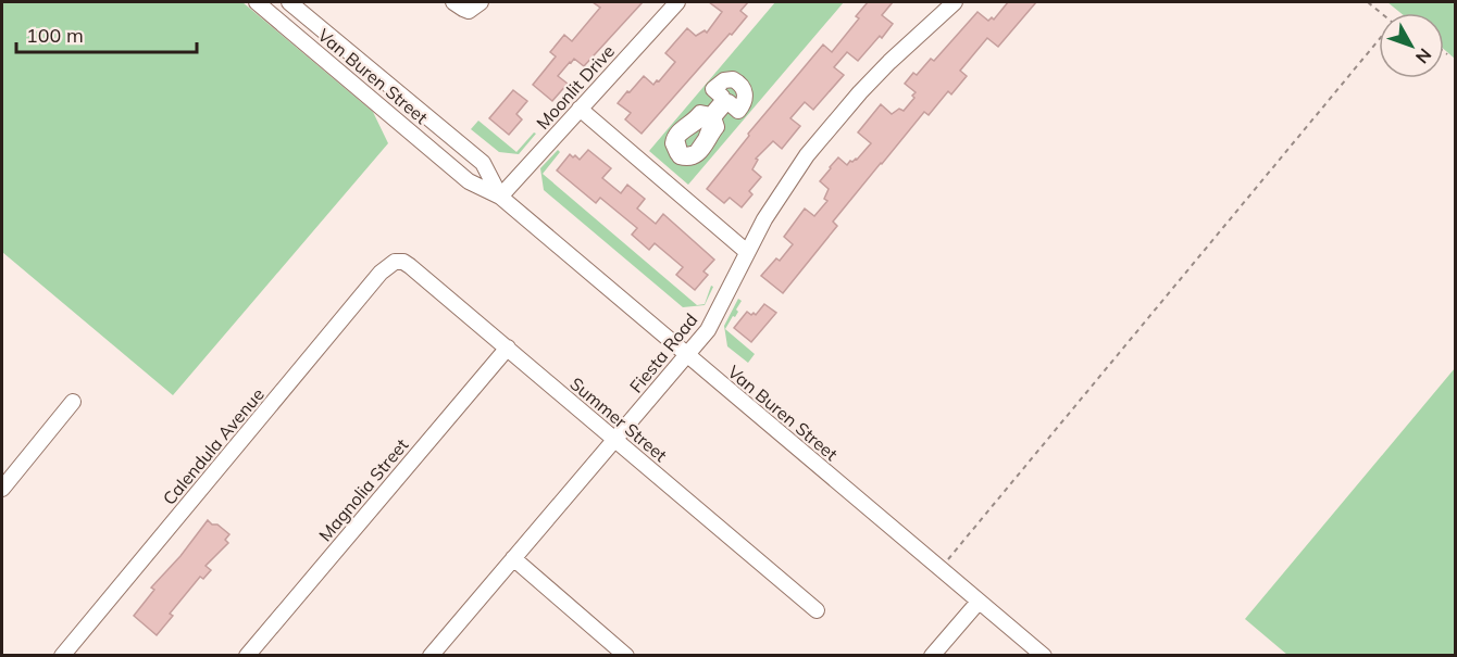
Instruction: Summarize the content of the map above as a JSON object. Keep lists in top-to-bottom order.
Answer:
{
  "streets": {
    "street": [
      "Van Buren Street",
      "Moonlit Drive",
      "Fiesta Road",
      "Summer Street",
      "Calendula Avenue",
      "Magnolia Street"
    ]
  },
  "crossings": [
    ["Van Buren Street", "Moonlit Drive"],
    ["Van Buren Street", "Fiesta Road"],
    ["Fiesta Road", "Summer Street"],
    ["Summer Street", "Calendula Avenue"],
    ["Summer Street", "Magnolia Street"]
  ],
  "scale_bar": "100 m",
  "north": "bottom right"
}
